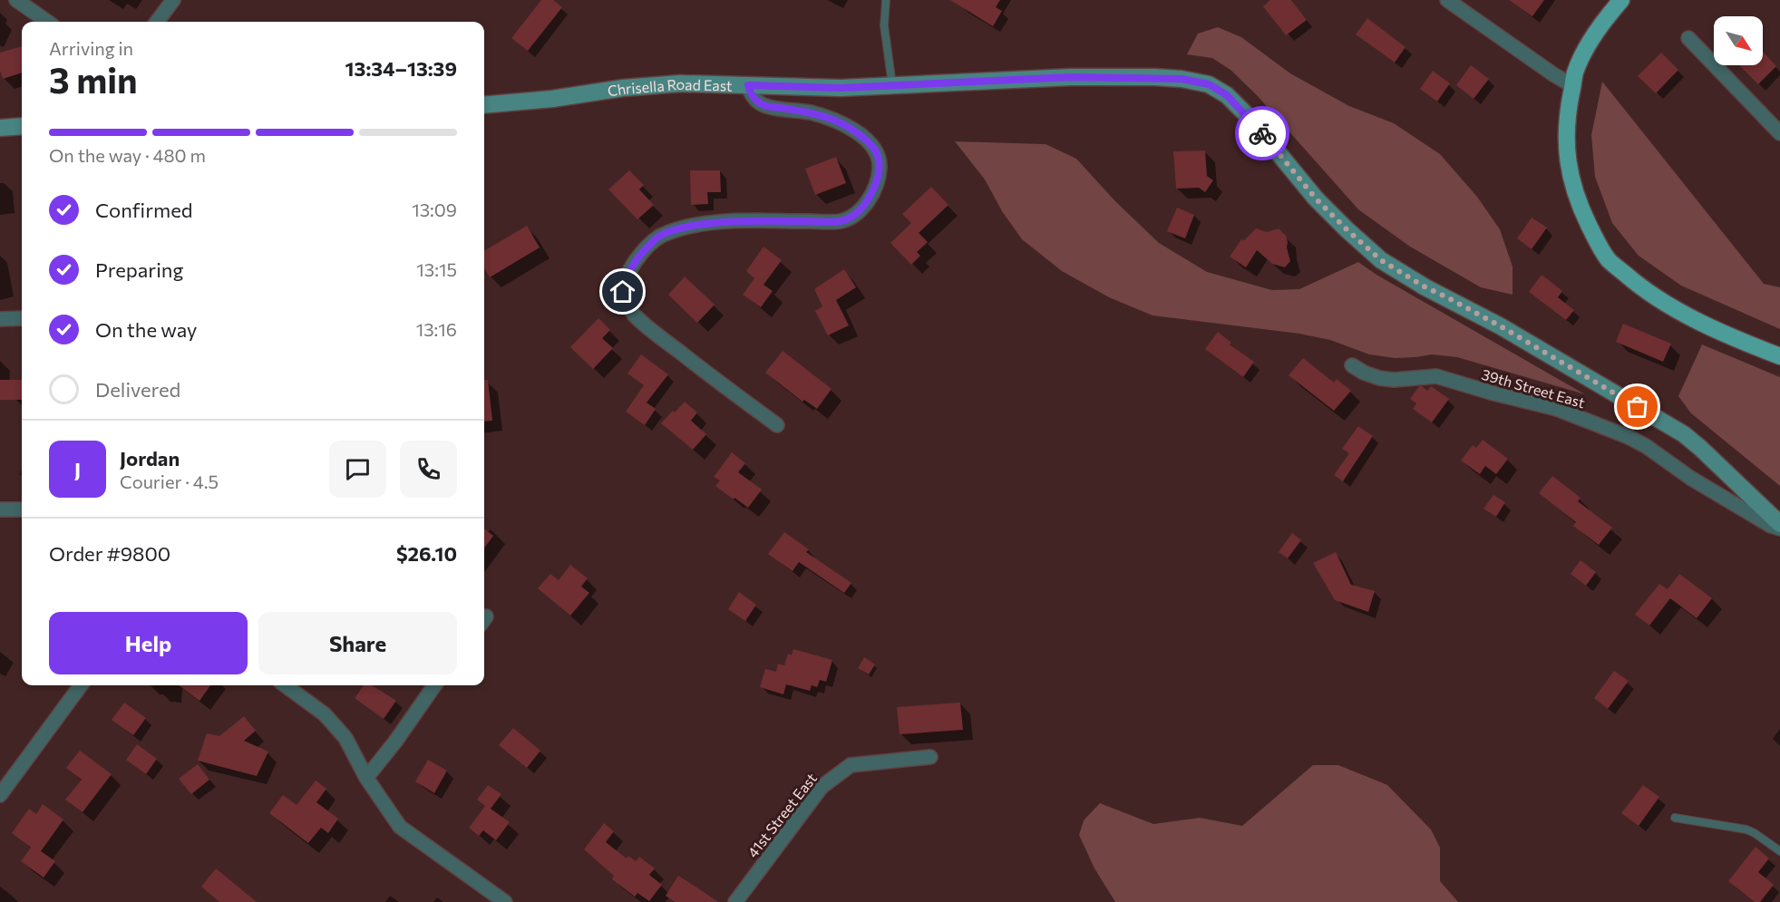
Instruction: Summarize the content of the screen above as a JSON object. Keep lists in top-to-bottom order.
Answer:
{
  "streets": {
    "street": ["Chrisella Road East", "39th Street East", "41st Street East"]
  },
  "north": "bottom right",
  "page": {
    "heading": ["3 min", "Arriving in", "13:34–13:39"],
    "panel": [
      "Jordan",
      "Courier · 4.5",
      "Order #9800",
      "$26.10"
    ],
    "bar": "On the way · 480 m",
    "list": [
      ["Confirmed", "13:09"],
      ["Preparing", "13:15"],
      ["On the way", "13:16"],
      "Delivered"
    ],
    "round": "J",
    "buttons": ["Help", "Share"]
  }
}
